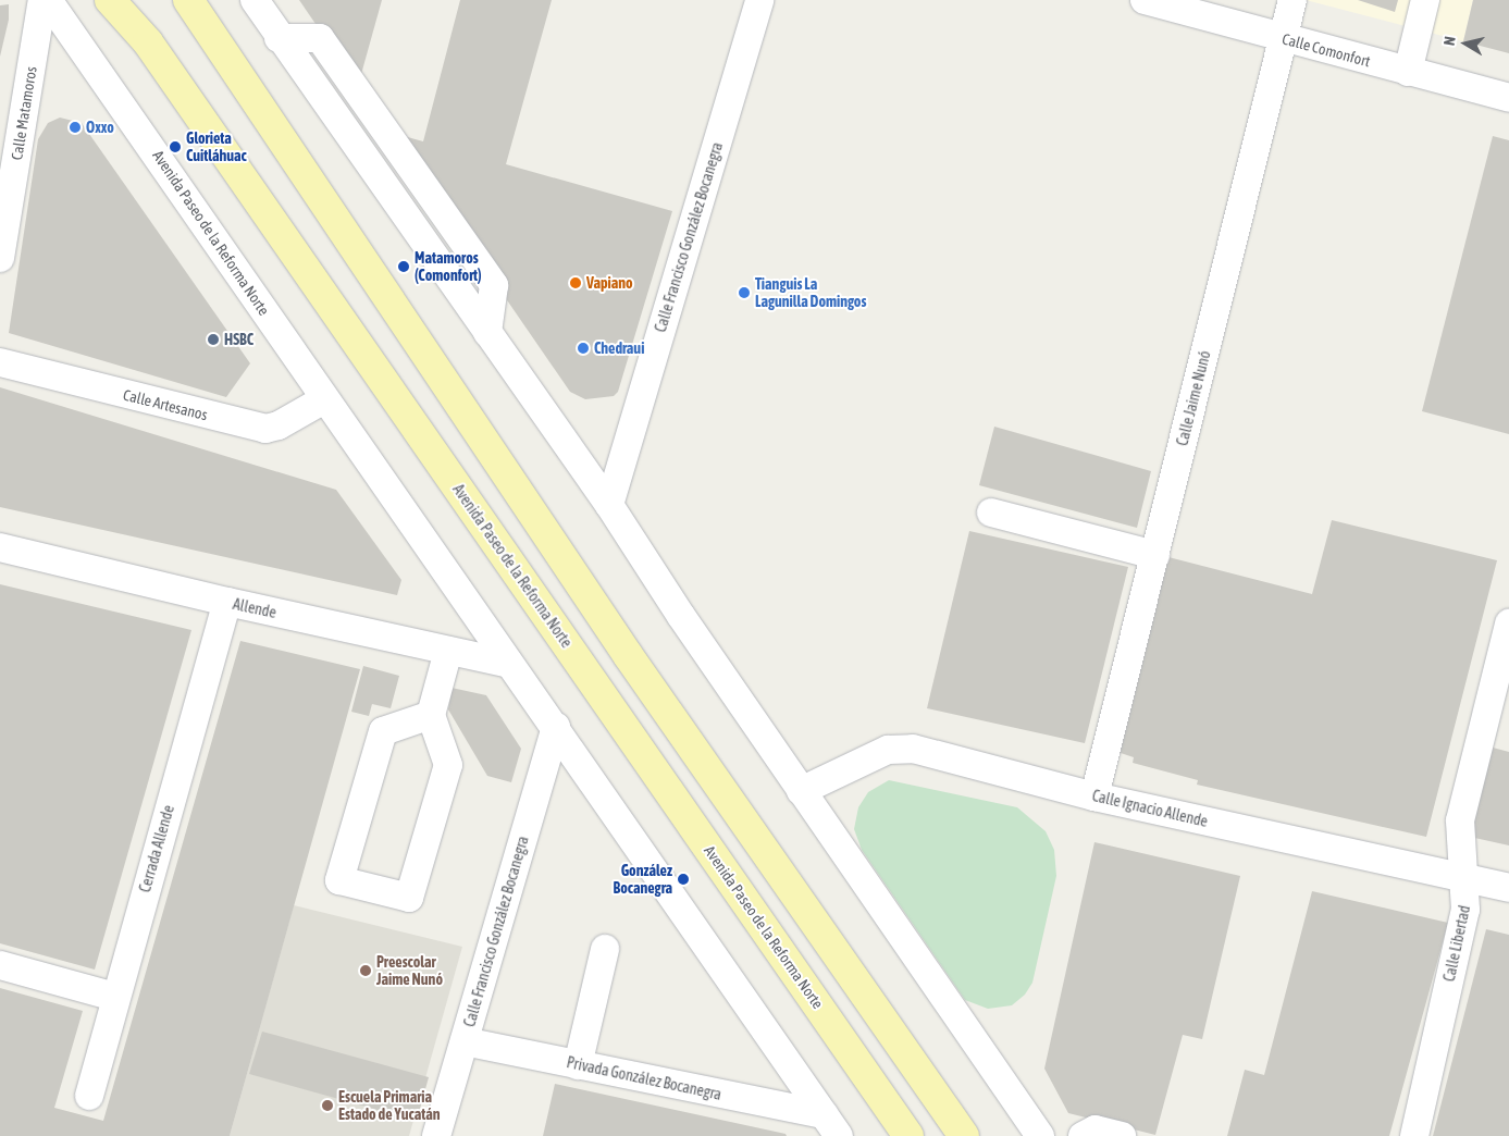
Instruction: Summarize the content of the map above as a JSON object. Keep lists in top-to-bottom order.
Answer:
{
  "streets": {
    "main road": ["Avenida Paseo de la Reforma Norte"],
    "street": [
      "Calle Comonfort",
      "Calle Matamoros",
      "Calle Francisco González Bocanegra",
      "Calle Jaime Nunó",
      "Calle Artesanos",
      "Allende",
      "Calle Ignacio Allende",
      "Cerrada Allende",
      "Calle Libertad",
      "Privada González Bocanegra"
    ]
  },
  "crossings": [
    ["Calle Comonfort", "Calle Jaime Nunó"],
    ["Avenida Paseo de la Reforma Norte", "Calle Francisco González Bocanegra"],
    ["Avenida Paseo de la Reforma Norte", "Calle Artesanos"],
    ["Avenida Paseo de la Reforma Norte", "Allende"],
    ["Avenida Paseo de la Reforma Norte", "Privada González Bocanegra"],
    ["Calle Francisco González Bocanegra", "Privada González Bocanegra"],
    ["Calle Jaime Nunó", "Calle Ignacio Allende"],
    ["Allende", "Cerrada Allende"],
    ["Calle Ignacio Allende", "Calle Libertad"]
  ],
  "places": [
    "Oxxo",
    "Glorieta Cuitláhuac",
    "Matamoros (Comonfort)",
    "Vapiano",
    "Tianguis La Lagunilla Domingos",
    "HSBC",
    "Chedraui",
    "González Bocanegra",
    "Preescolar Jaime Nunó",
    "Escuela Primaria Estado de Yucatán"
  ],
  "north": "left"
}
